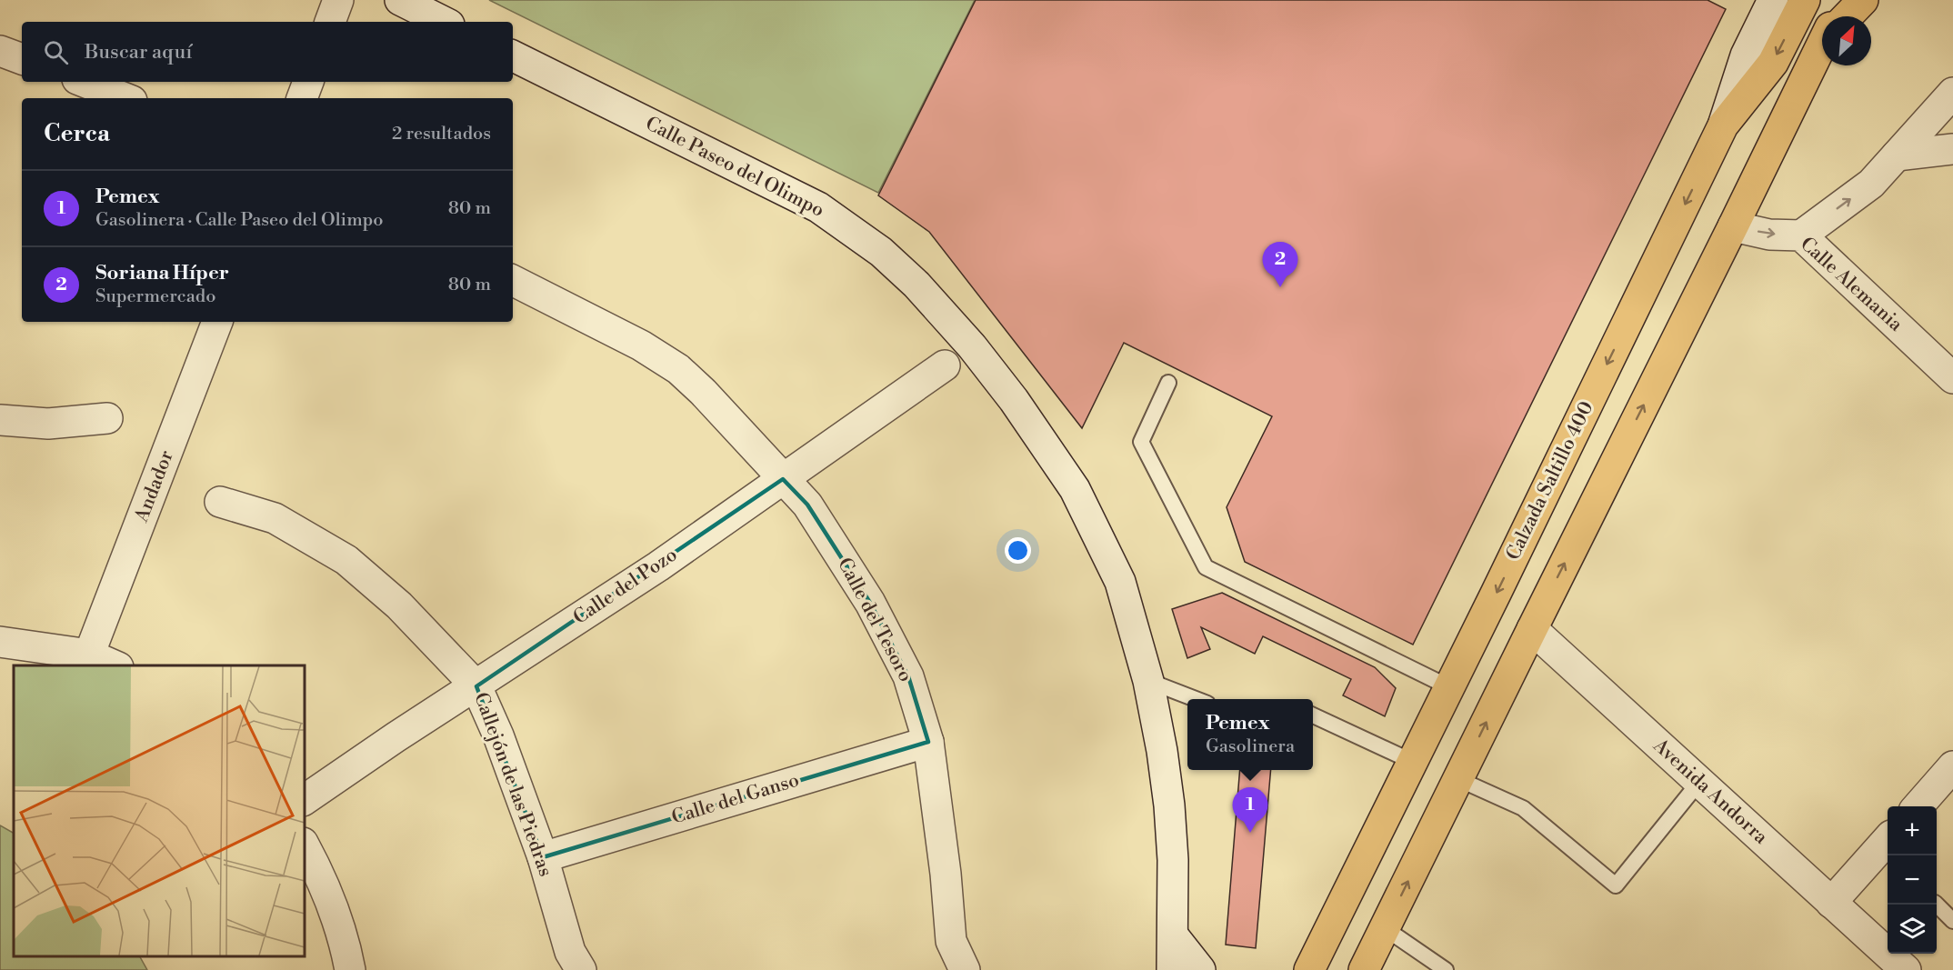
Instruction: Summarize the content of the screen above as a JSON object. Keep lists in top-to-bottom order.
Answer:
{
  "streets": {
    "main road": ["Calzada Saltillo 400"],
    "street": [
      "Calle Paseo del Olimpo",
      "Calle Alemania",
      "Andador",
      "Calle del Pozo",
      "Calle del Tesoro",
      "Callejón de las Piedras",
      "Avenida Andorra",
      "Calle del Ganso"
    ]
  },
  "crossings": [
    ["Calle del Pozo", "Calle del Tesoro"],
    ["Calle del Pozo", "Callejón de las Piedras"],
    ["Calle del Tesoro", "Calle del Ganso"],
    ["Callejón de las Piedras", "Calle del Ganso"]
  ],
  "north": "top right",
  "page": {
    "search": "Buscar aquí",
    "heading": ["Cerca", "2 resultados"],
    "list": [
      {
        "mark": "1",
        "name": "Pemex",
        "note": "Gasolinera · Calle Paseo del Olimpo",
        "value": "80 m"
      },
      {
        "mark": "2",
        "name": "Soriana Híper",
        "note": "Supermercado",
        "value": "80 m"
      }
    ],
    "pins": ["2", "1"],
    "popup": ["Pemex", "Gasolinera"],
    "map_buttons": ["+", "−"]
  }
}
